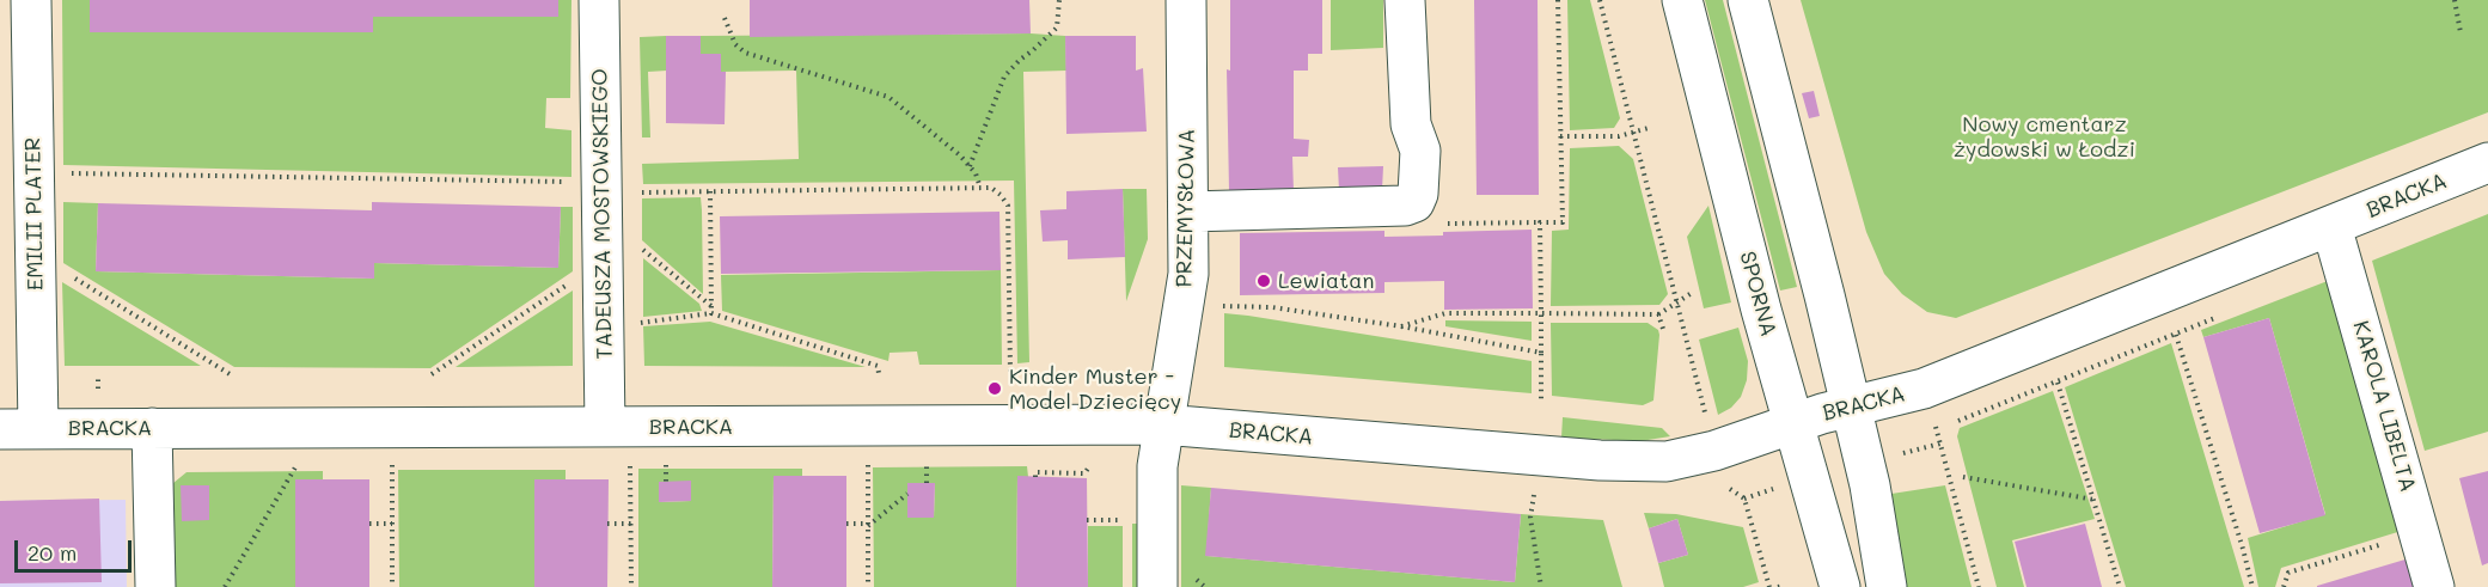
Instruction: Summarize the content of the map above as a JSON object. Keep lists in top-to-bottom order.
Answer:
{
  "streets": {
    "street": [
      "BRACKA",
      "PRZEMYSŁOWA",
      "EMILII PLATER",
      "TADEUSZA MOSTOWSKIEGO",
      "SPORNA",
      "KAROLA LIBELTA"
    ]
  },
  "crossings": [
    ["BRACKA", "PRZEMYSŁOWA"],
    ["BRACKA", "EMILII PLATER"],
    ["BRACKA", "TADEUSZA MOSTOWSKIEGO"],
    ["BRACKA", "SPORNA"],
    ["BRACKA", "KAROLA LIBELTA"]
  ],
  "parks": ["Nowy cmentarz żydowski w Łodzi"],
  "places": ["Lewiatan", "Kinder Muster - Model Dziecięcy"],
  "scale_bar": "20 m"
}
